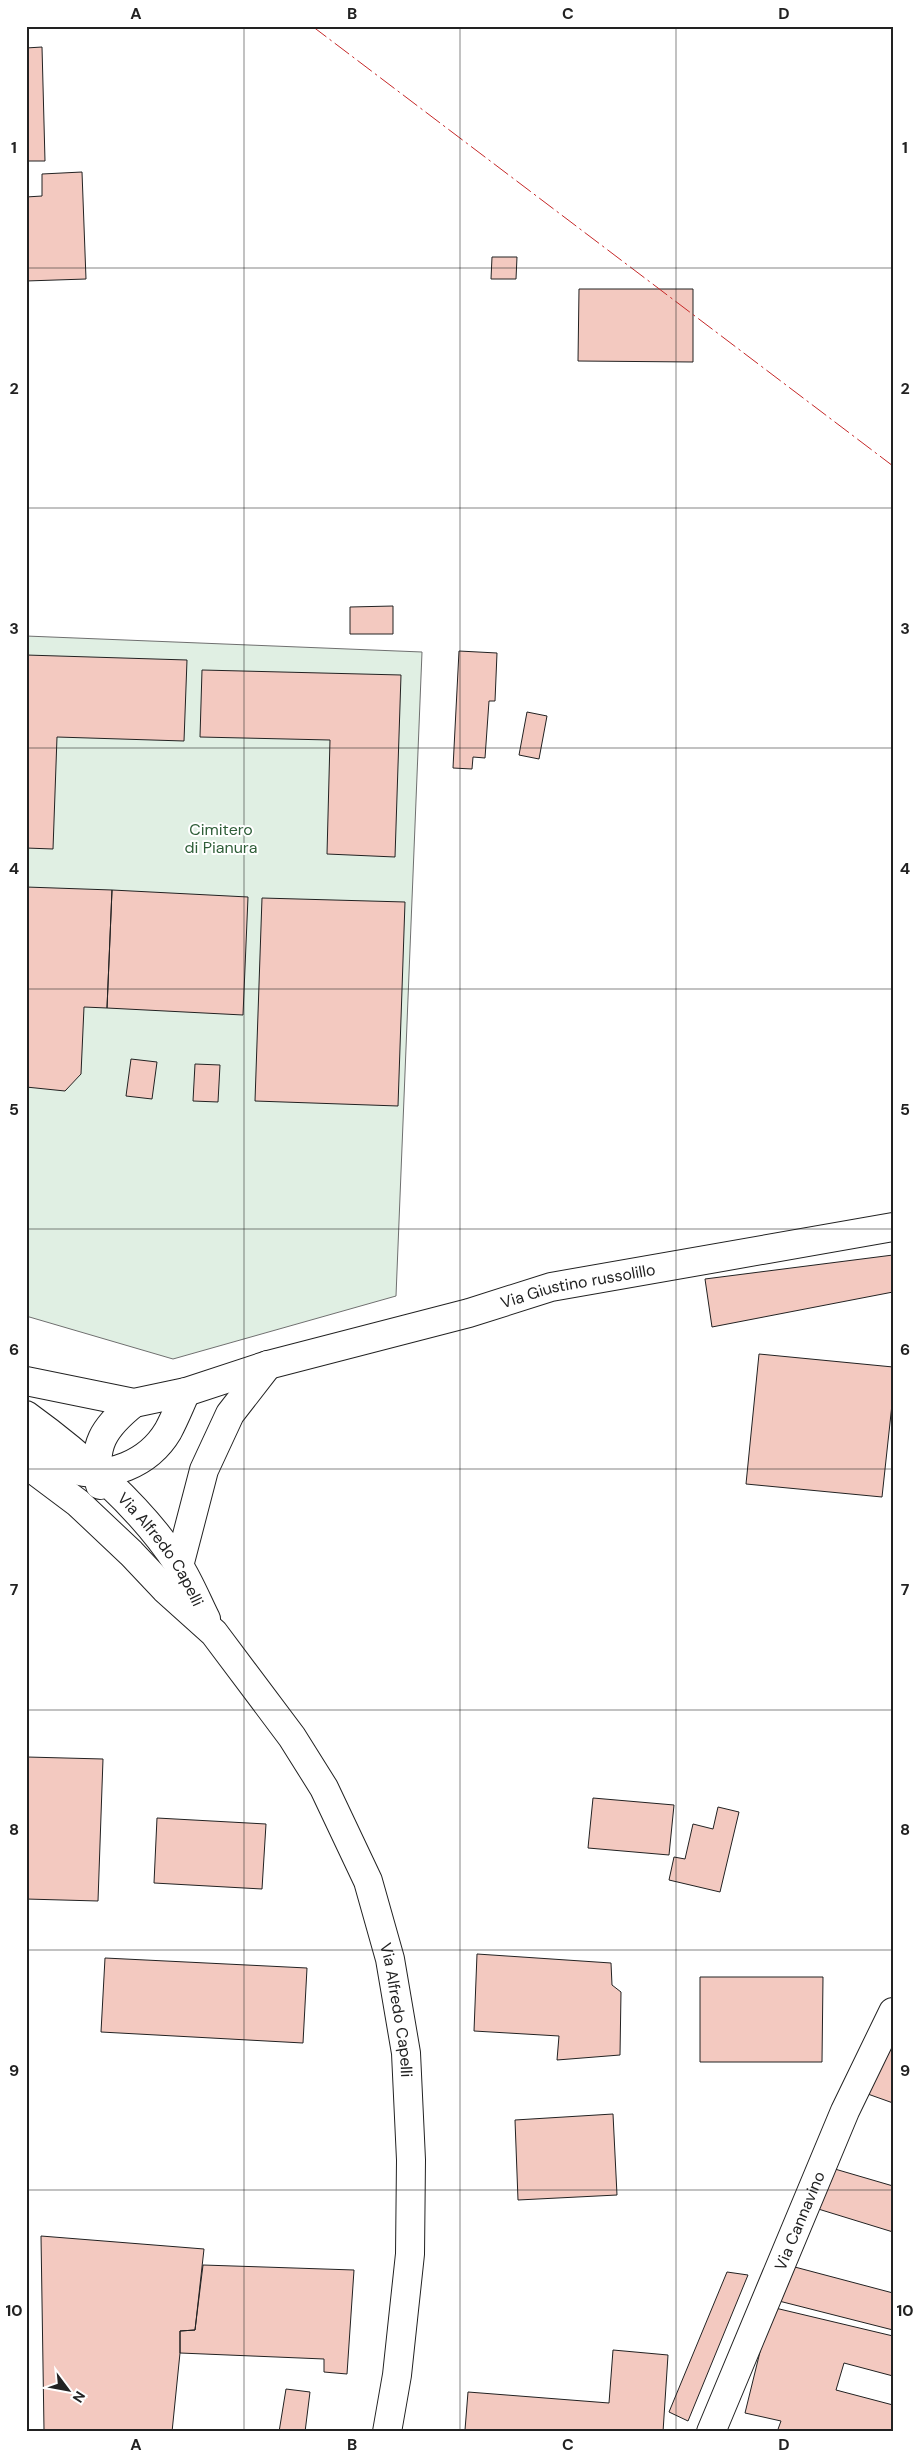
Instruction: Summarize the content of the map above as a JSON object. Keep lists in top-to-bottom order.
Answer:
{
  "streets": {
    "street": ["Via Giustino russolillo", "Via Alfredo Capelli", "Via Cannavino"]
  },
  "parks": ["Cimitero di Pianura"],
  "north": "bottom right",
  "grid": {
    "columns": [
      "A",
      "B",
      "C",
      "D"
    ],
    "rows": [
      "1",
      "2",
      "3",
      "4",
      "5",
      "6",
      "7",
      "8",
      "9",
      "10"
    ]
  }
}
